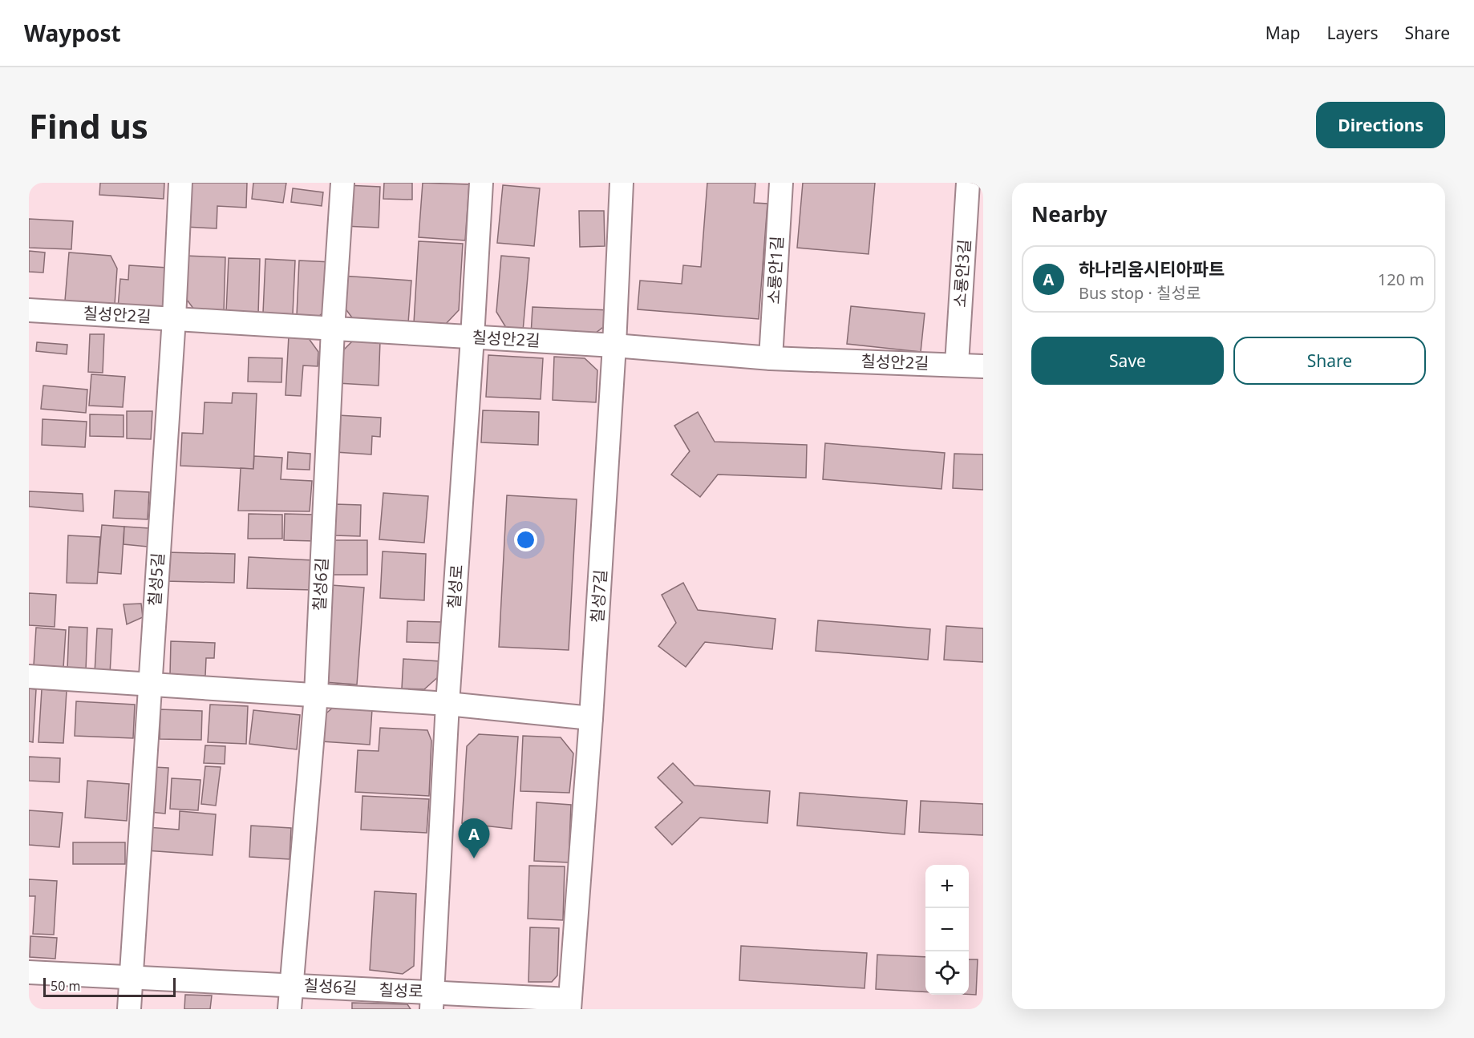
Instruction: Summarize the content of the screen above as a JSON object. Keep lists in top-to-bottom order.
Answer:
{
  "streets": {
    "street": [
      "소룡안1길",
      "소룡안3길",
      "칠성안2길",
      "칠성5길",
      "칠성6길",
      "칠성로",
      "칠성7길"
    ]
  },
  "crossings": [
    ["소룡안1길", "칠성안2길"],
    ["소룡안3길", "칠성안2길"],
    ["칠성안2길", "칠성5길"],
    ["칠성안2길", "칠성6길"],
    ["칠성안2길", "칠성로"],
    ["칠성안2길", "칠성7길"],
    ["칠성5길", "칠성6길"],
    ["칠성6길", "칠성로"]
  ],
  "scale_bar": "50 m",
  "page": {
    "header": "Waypost",
    "nav": ["Map", "Layers", "Share"],
    "buttons": [
      "Directions",
      ["Save", "Share"]
    ],
    "title": "Find us",
    "heading": "Nearby",
    "list": [
      {
        "mark": "A",
        "name": "하나리움시티아파트",
        "note": "Bus stop · 칠성로",
        "value": "120 m"
      }
    ],
    "pins": "A",
    "map_buttons": ["+", "−"],
    "scale": "50 m"
  }
}
